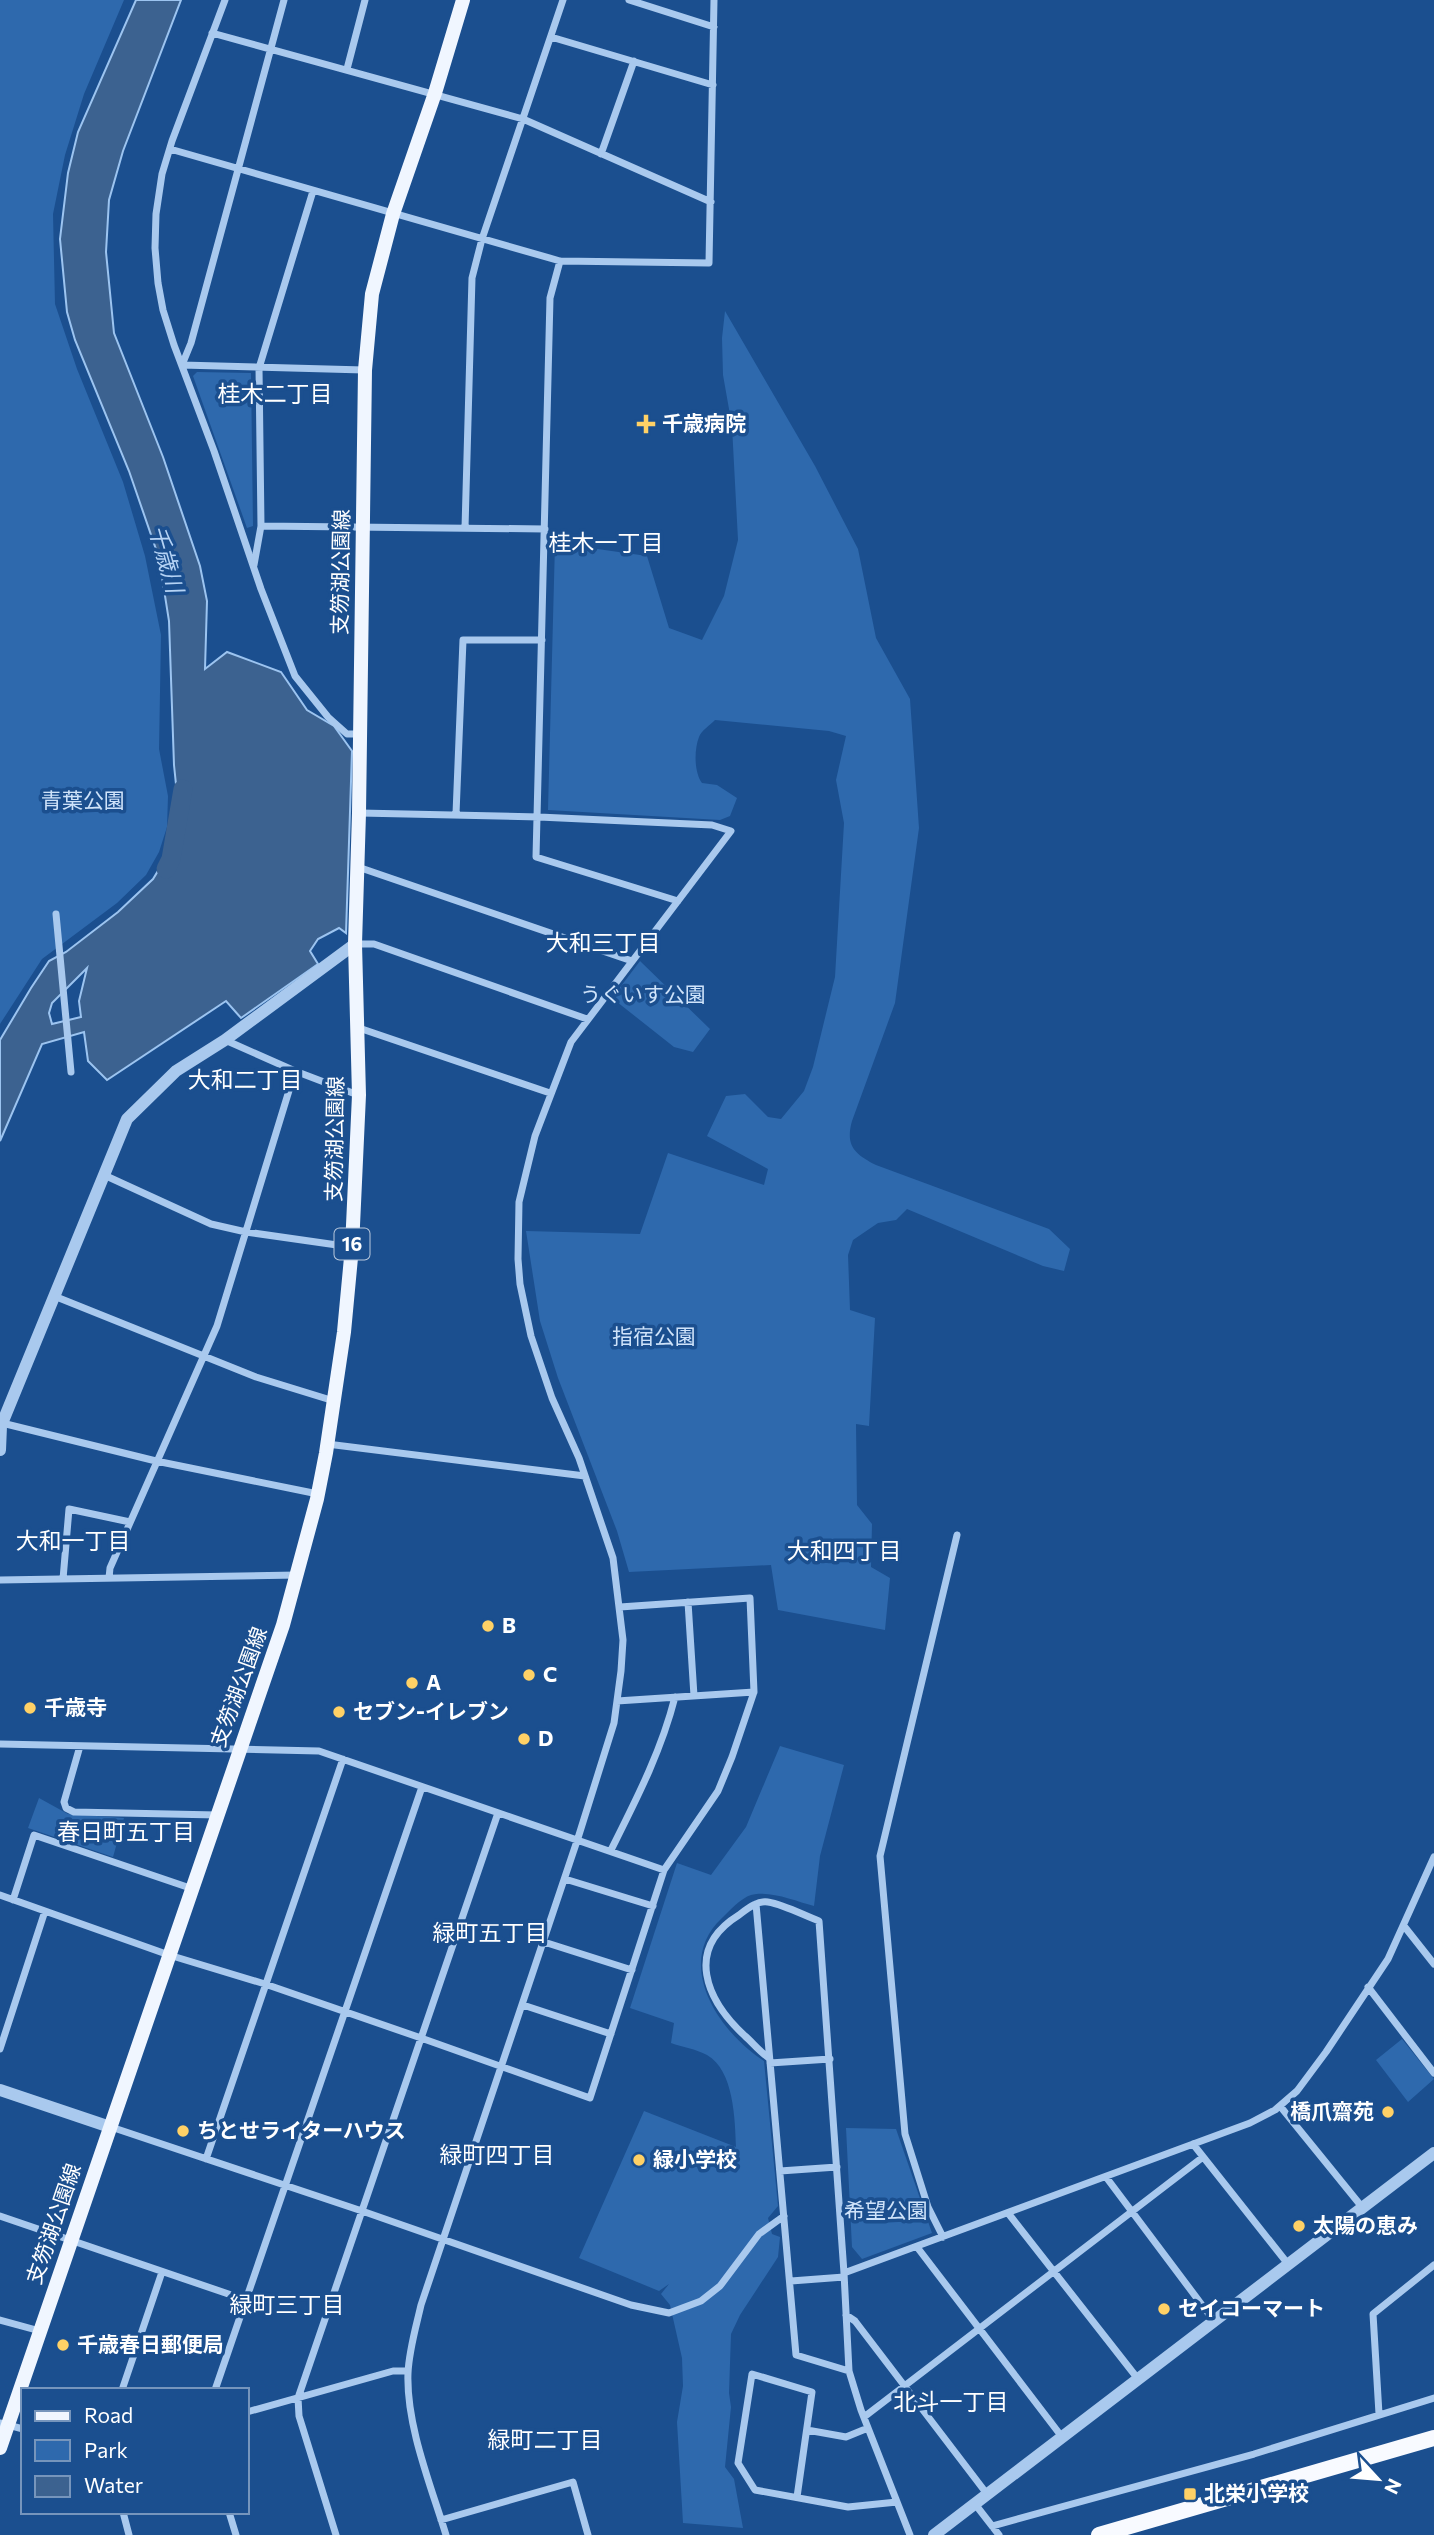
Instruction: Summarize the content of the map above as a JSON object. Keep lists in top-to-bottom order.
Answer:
{
  "streets": {
    "main road": ["支笏湖公園線", "16"]
  },
  "districts": [
    "桂木二丁目",
    "桂木一丁目",
    "大和三丁目",
    "大和二丁目",
    "大和一丁目",
    "大和四丁目",
    "春日町五丁目",
    "緑町五丁目",
    "緑町四丁目",
    "緑町三丁目",
    "北斗一丁目",
    "緑町二丁目"
  ],
  "water": ["千歳川"],
  "parks": [
    "青葉公園",
    "うぐいす公園",
    "指宿公園",
    "希望公園"
  ],
  "places": {
    "health": ["千歳病院"],
    "other": [
      "B",
      "C",
      "A",
      "千歳寺",
      "セブン-イレブン",
      "D",
      "橋爪齋苑",
      "ちとせライターハウス",
      "緑小学校",
      "太陽の恵み",
      "セイコーマート",
      "千歳春日郵便局"
    ],
    "transit": ["北栄小学校"]
  },
  "legend": ["Road", "Park", "Water"],
  "north": "bottom right"
}
